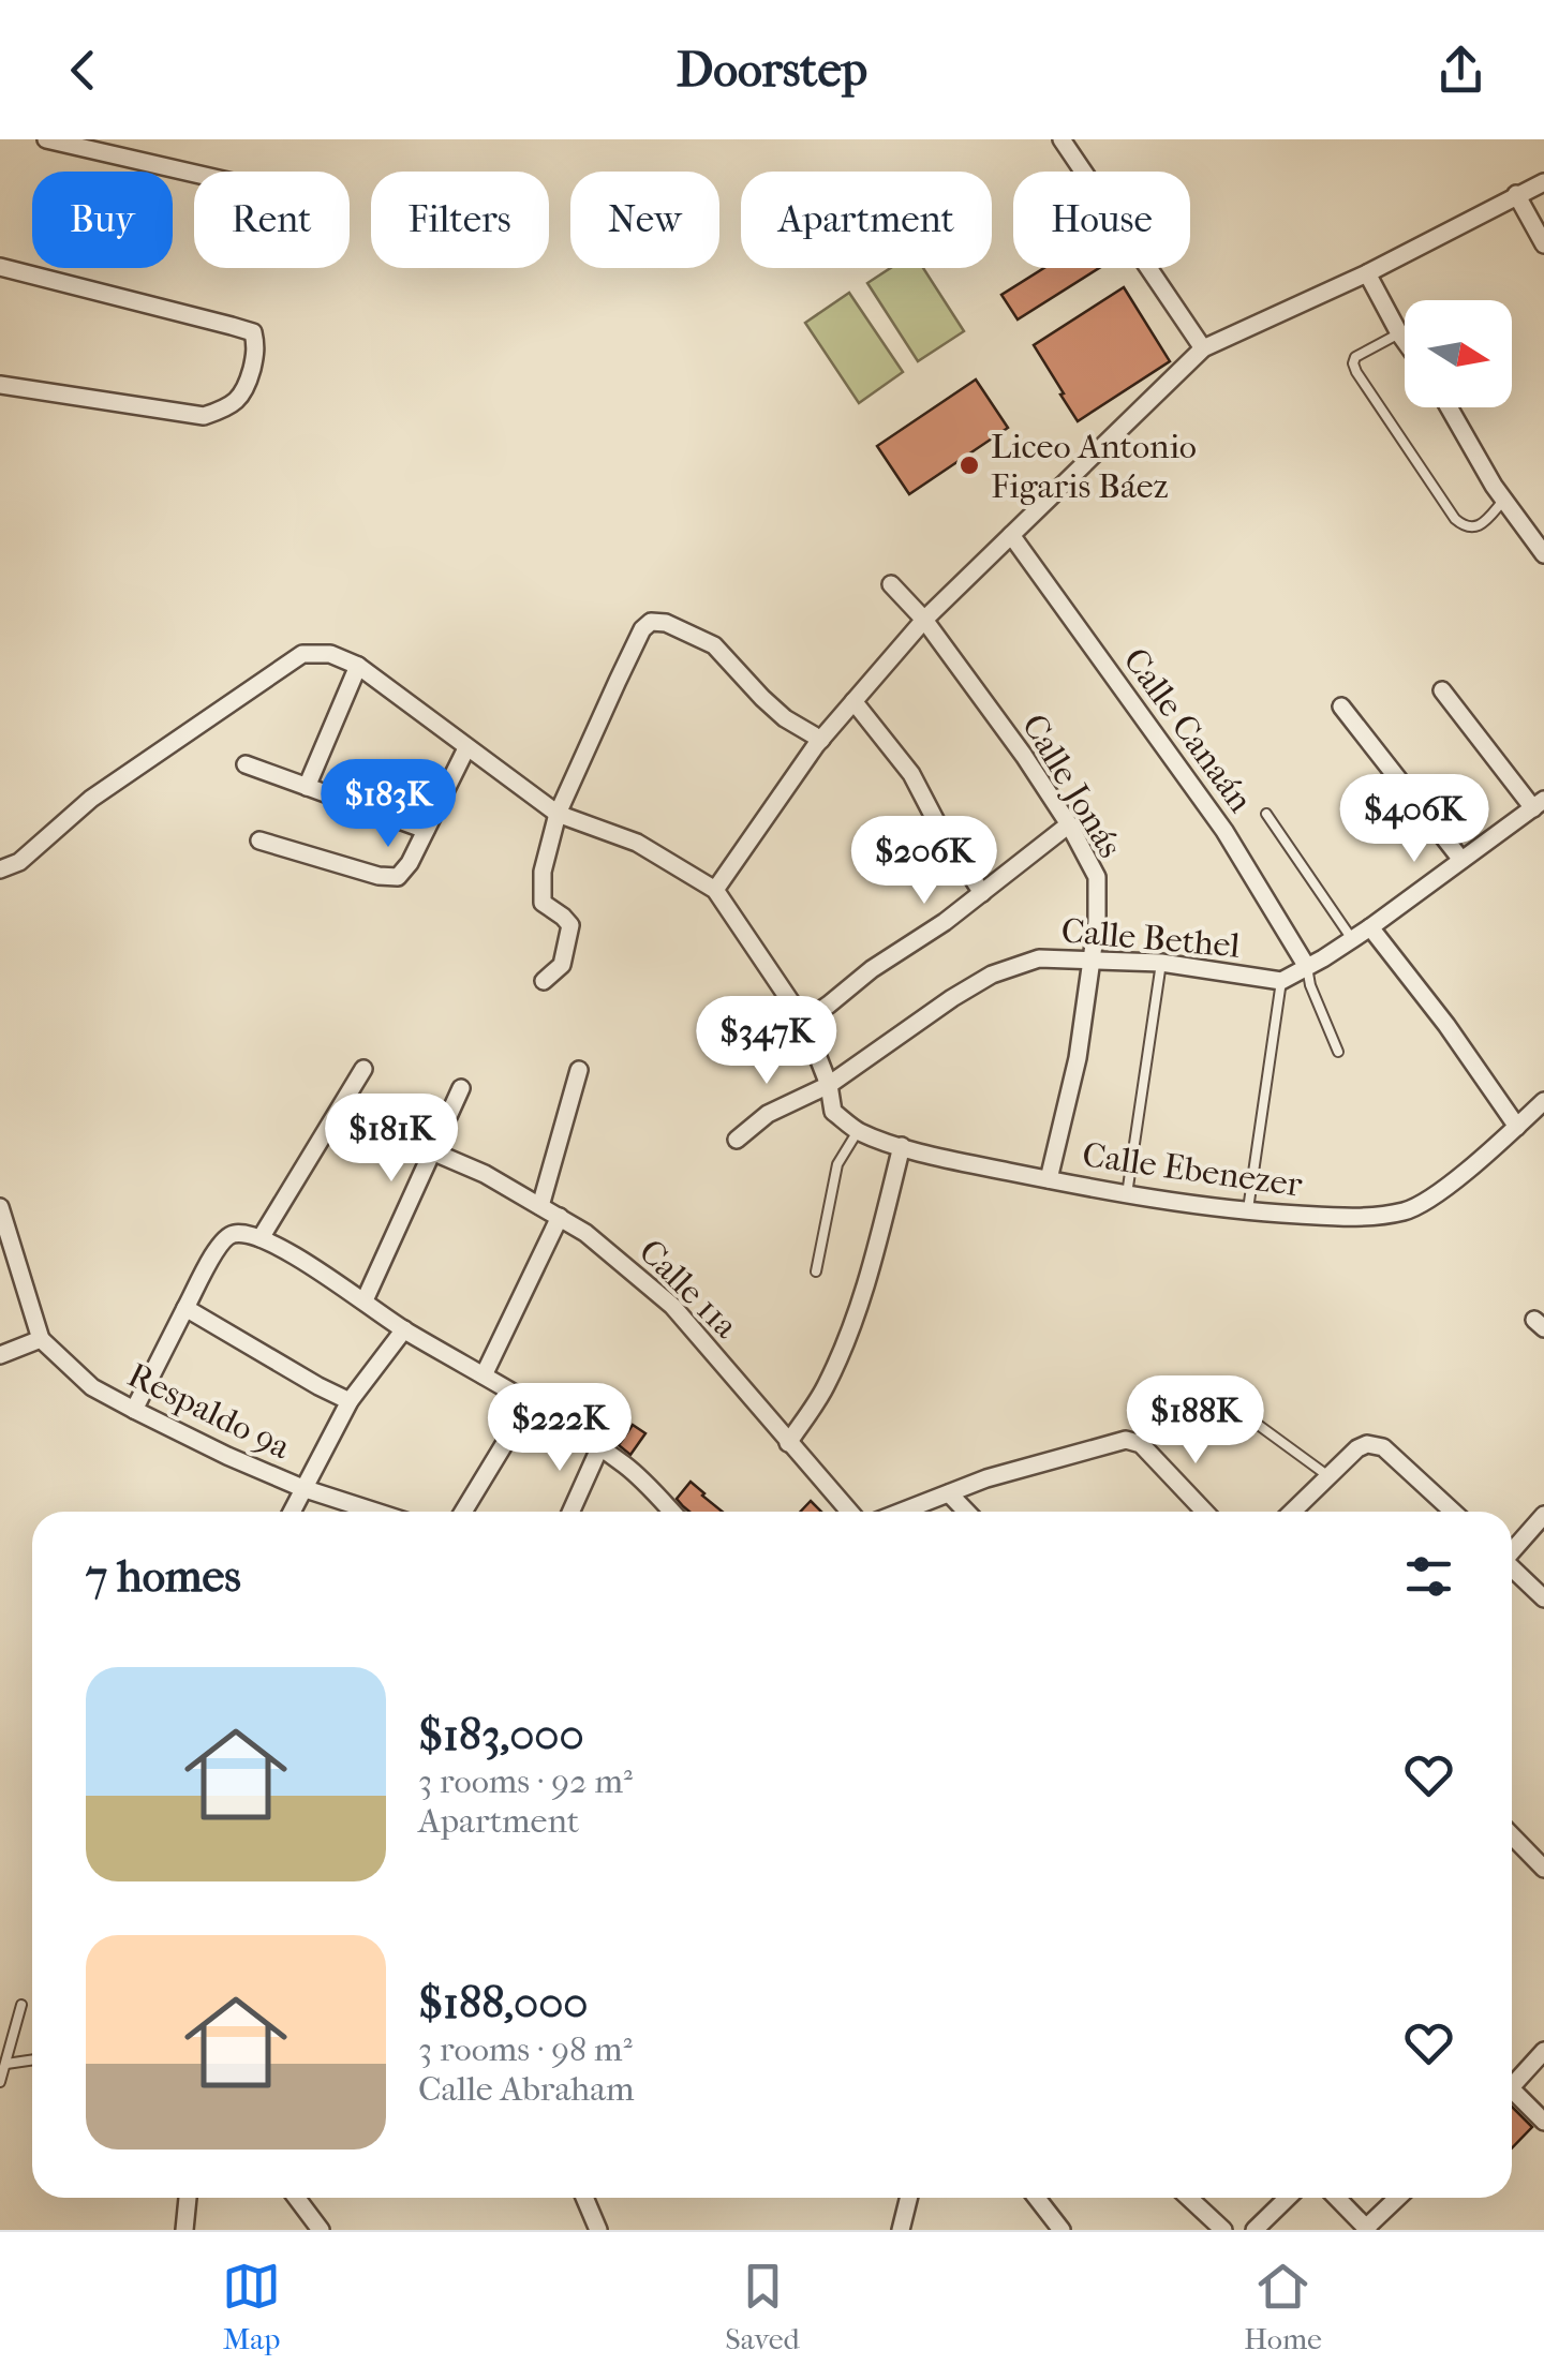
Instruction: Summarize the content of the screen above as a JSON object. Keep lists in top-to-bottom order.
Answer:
{
  "streets": {
    "street": [
      "Calle Canaán",
      "Calle Jonás",
      "Calle Bethel",
      "Calle Ebenezer",
      "Calle 11a",
      "Respaldo 9a"
    ]
  },
  "crossings": [
    ["Calle Canaán", "Calle Bethel"],
    ["Calle Jonás", "Calle Bethel"],
    ["Calle Jonás", "Calle Ebenezer"]
  ],
  "places": ["Liceo Antonio Figaris Báez"],
  "north": "right",
  "page": {
    "header": "Doorstep",
    "chip": [
      "Buy",
      "Rent",
      "Filters",
      "New",
      "Apartment",
      "House"
    ],
    "price": [
      "$183K",
      "$406K",
      "$206K",
      "$347K",
      "$181K",
      "$188K",
      "$222K"
    ],
    "heading": "7 homes",
    "list": [
      {
        "name": "$183,000",
        "note": "3 rooms · 92 m² · Apartment"
      },
      {
        "name": "$188,000",
        "note": "3 rooms · 98 m² · Calle Abraham"
      }
    ],
    "tabs": ["Map", "Saved", "Home"]
  }
}
